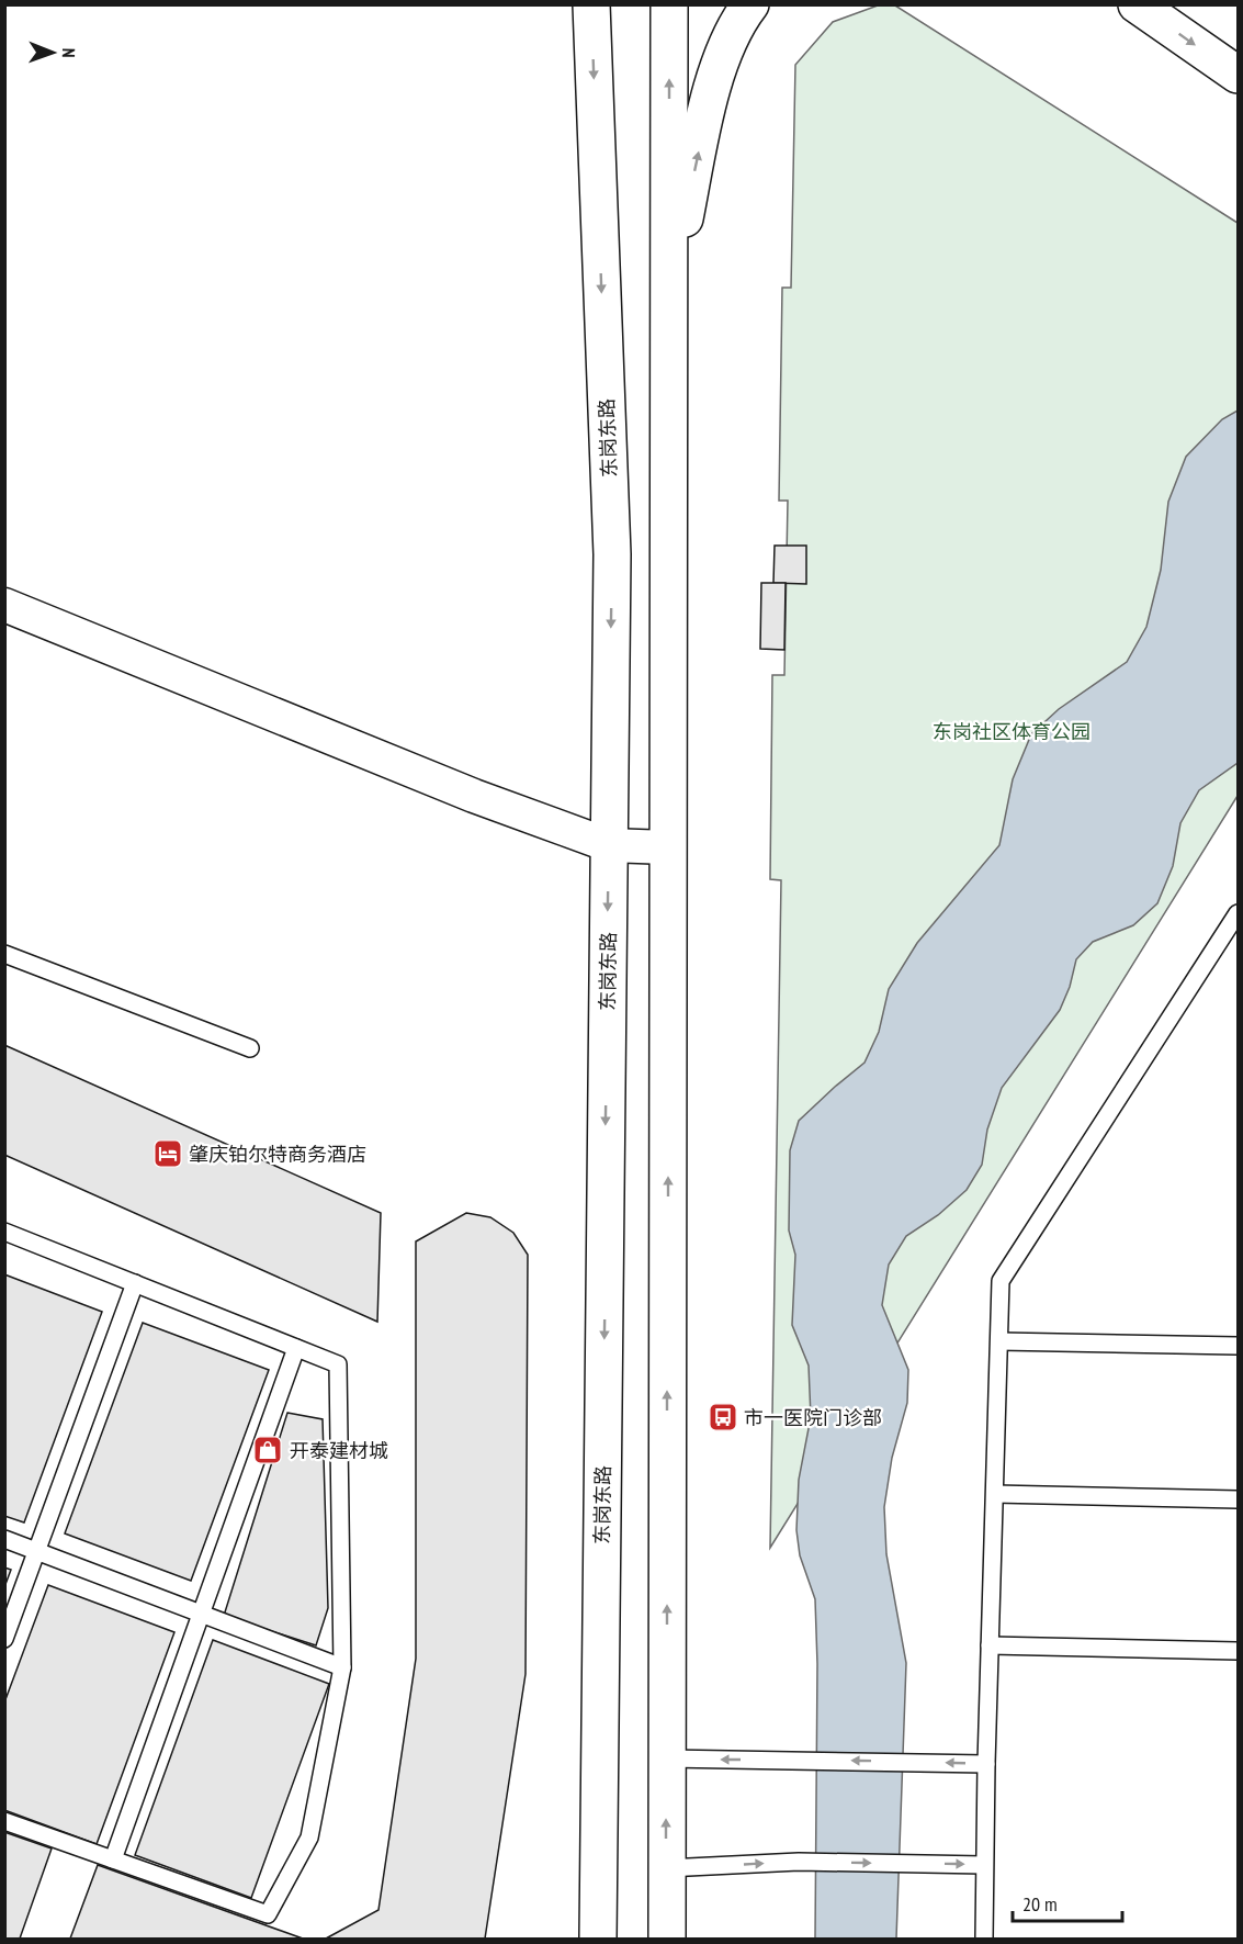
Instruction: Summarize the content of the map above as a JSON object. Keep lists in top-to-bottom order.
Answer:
{
  "streets": {
    "main road": ["东岗东路"]
  },
  "parks": ["东岗社区体育公园"],
  "places": {
    "hotel": ["肇庆铂尔特商务酒店"],
    "bus stop": ["市一医院门诊部"],
    "shop": ["开泰建材城"]
  },
  "scale_bar": "20 m",
  "north": "right"
}
